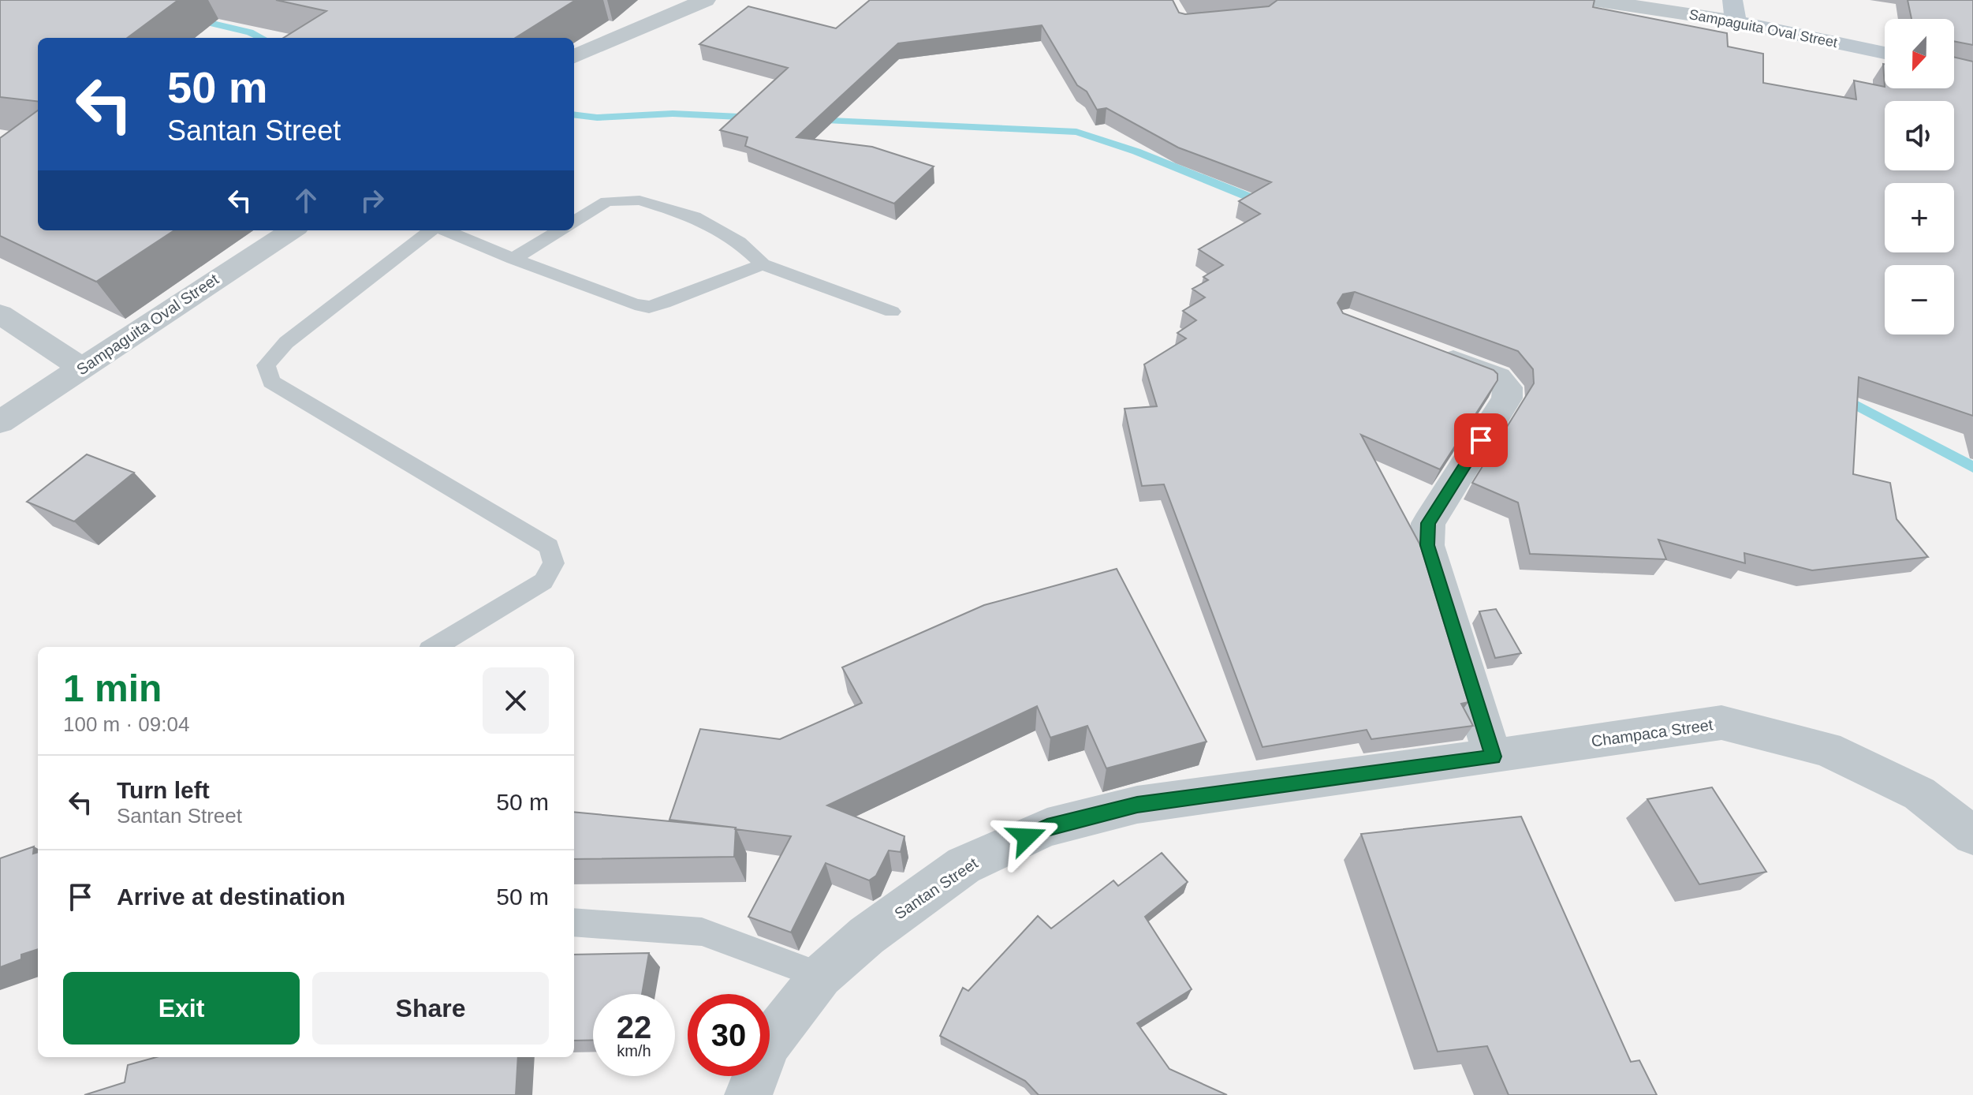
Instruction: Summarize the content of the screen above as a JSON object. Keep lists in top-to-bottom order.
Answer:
{
  "streets": {
    "main road": ["Sampaguita Oval Street"],
    "street": ["Champaca Street", "Santan Street"]
  },
  "crossings": [
    ["Champaca Street", "Santan Street"]
  ],
  "north": "bottom",
  "page": {
    "map_buttons": ["+", "−"],
    "turn": ["50 m", "Santan Street"],
    "heading": ["1 min", "100 m · 09:04"],
    "list": [
      {
        "name": "Turn left",
        "note": "Santan Street",
        "value": "50 m"
      },
      {
        "name": "Arrive at destination",
        "value": "50 m"
      }
    ],
    "buttons": ["Exit", "Share"],
    "speed": "22 km/h",
    "limit": "30"
  }
}
